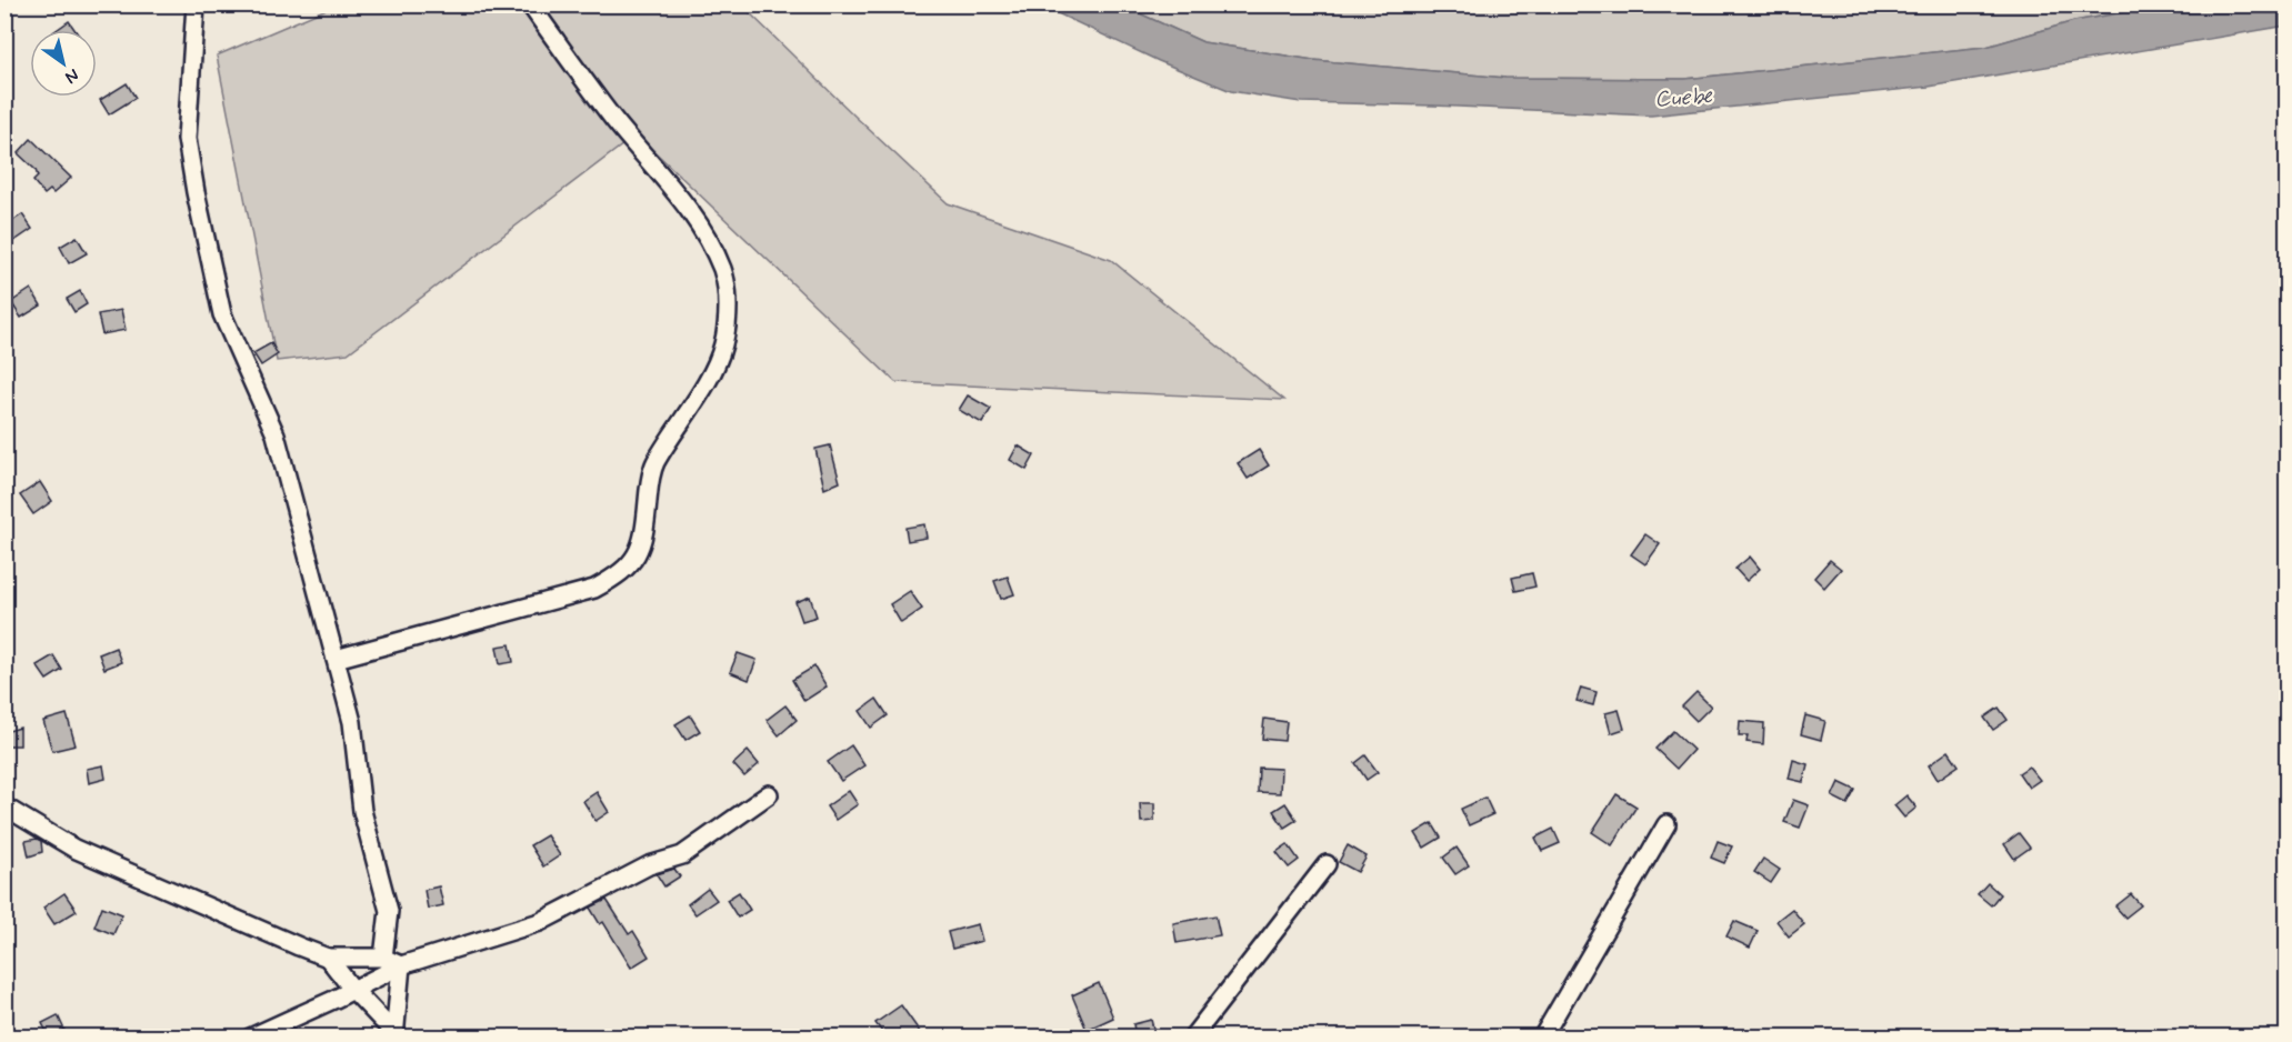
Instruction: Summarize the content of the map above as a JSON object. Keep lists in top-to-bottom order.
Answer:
{
  "water": ["Cuebe"],
  "north": "bottom right"
}
